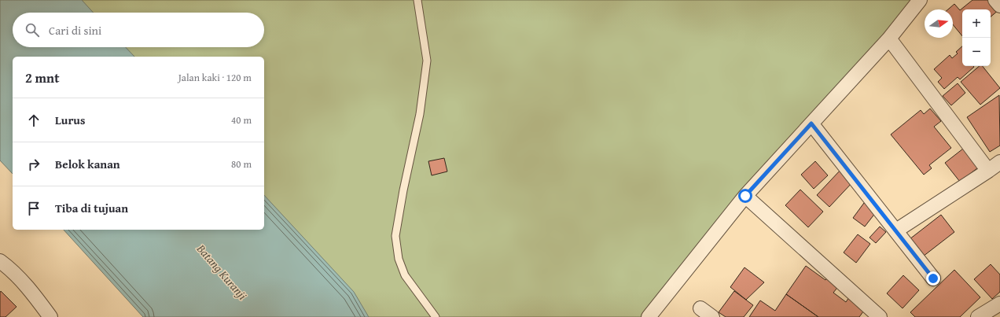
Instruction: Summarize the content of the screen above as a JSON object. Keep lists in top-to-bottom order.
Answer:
{
  "water": ["Batang Kuranji"],
  "north": "right",
  "page": {
    "map_buttons": ["+", "−"],
    "search": "Cari di sini",
    "heading": ["2 mnt", "Jalan kaki · 120 m"],
    "list": [
      ["Lurus", "40 m"],
      ["Belok kanan", "80 m"],
      "Tiba di tujuan"
    ]
  }
}
